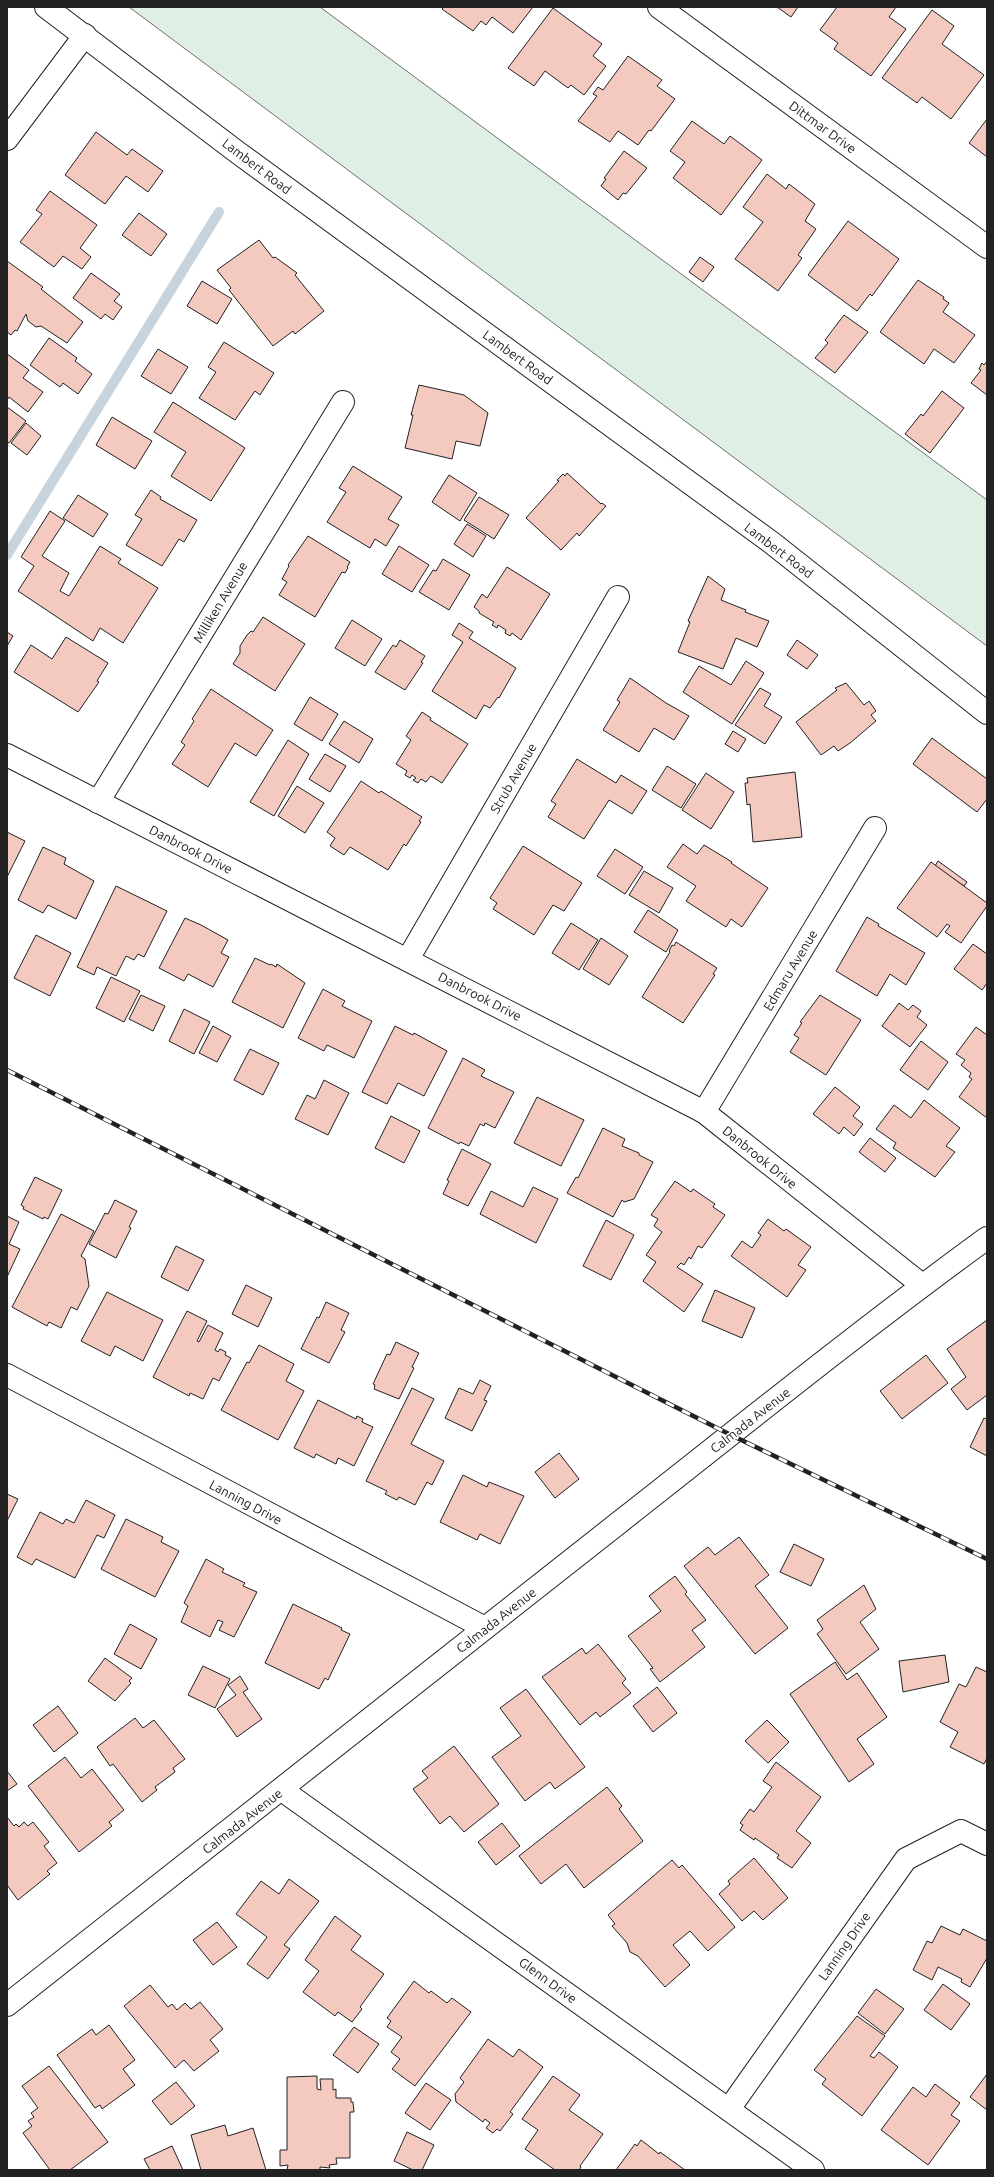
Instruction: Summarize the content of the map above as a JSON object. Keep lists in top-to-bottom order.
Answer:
{
  "streets": {
    "street": [
      "Dittmar Drive",
      "Lambert Road",
      "Milliken Avenue",
      "Strub Avenue",
      "Danbrook Drive",
      "Edmaru Avenue",
      "Calmada Avenue",
      "Lanning Drive",
      "Glenn Drive"
    ]
  },
  "crossings": [
    ["Milliken Avenue", "Danbrook Drive"],
    ["Strub Avenue", "Danbrook Drive"],
    ["Danbrook Drive", "Edmaru Avenue"],
    ["Danbrook Drive", "Calmada Avenue"],
    ["Calmada Avenue", "Lanning Drive"],
    ["Calmada Avenue", "Glenn Drive"],
    ["Lanning Drive", "Glenn Drive"]
  ]
}
